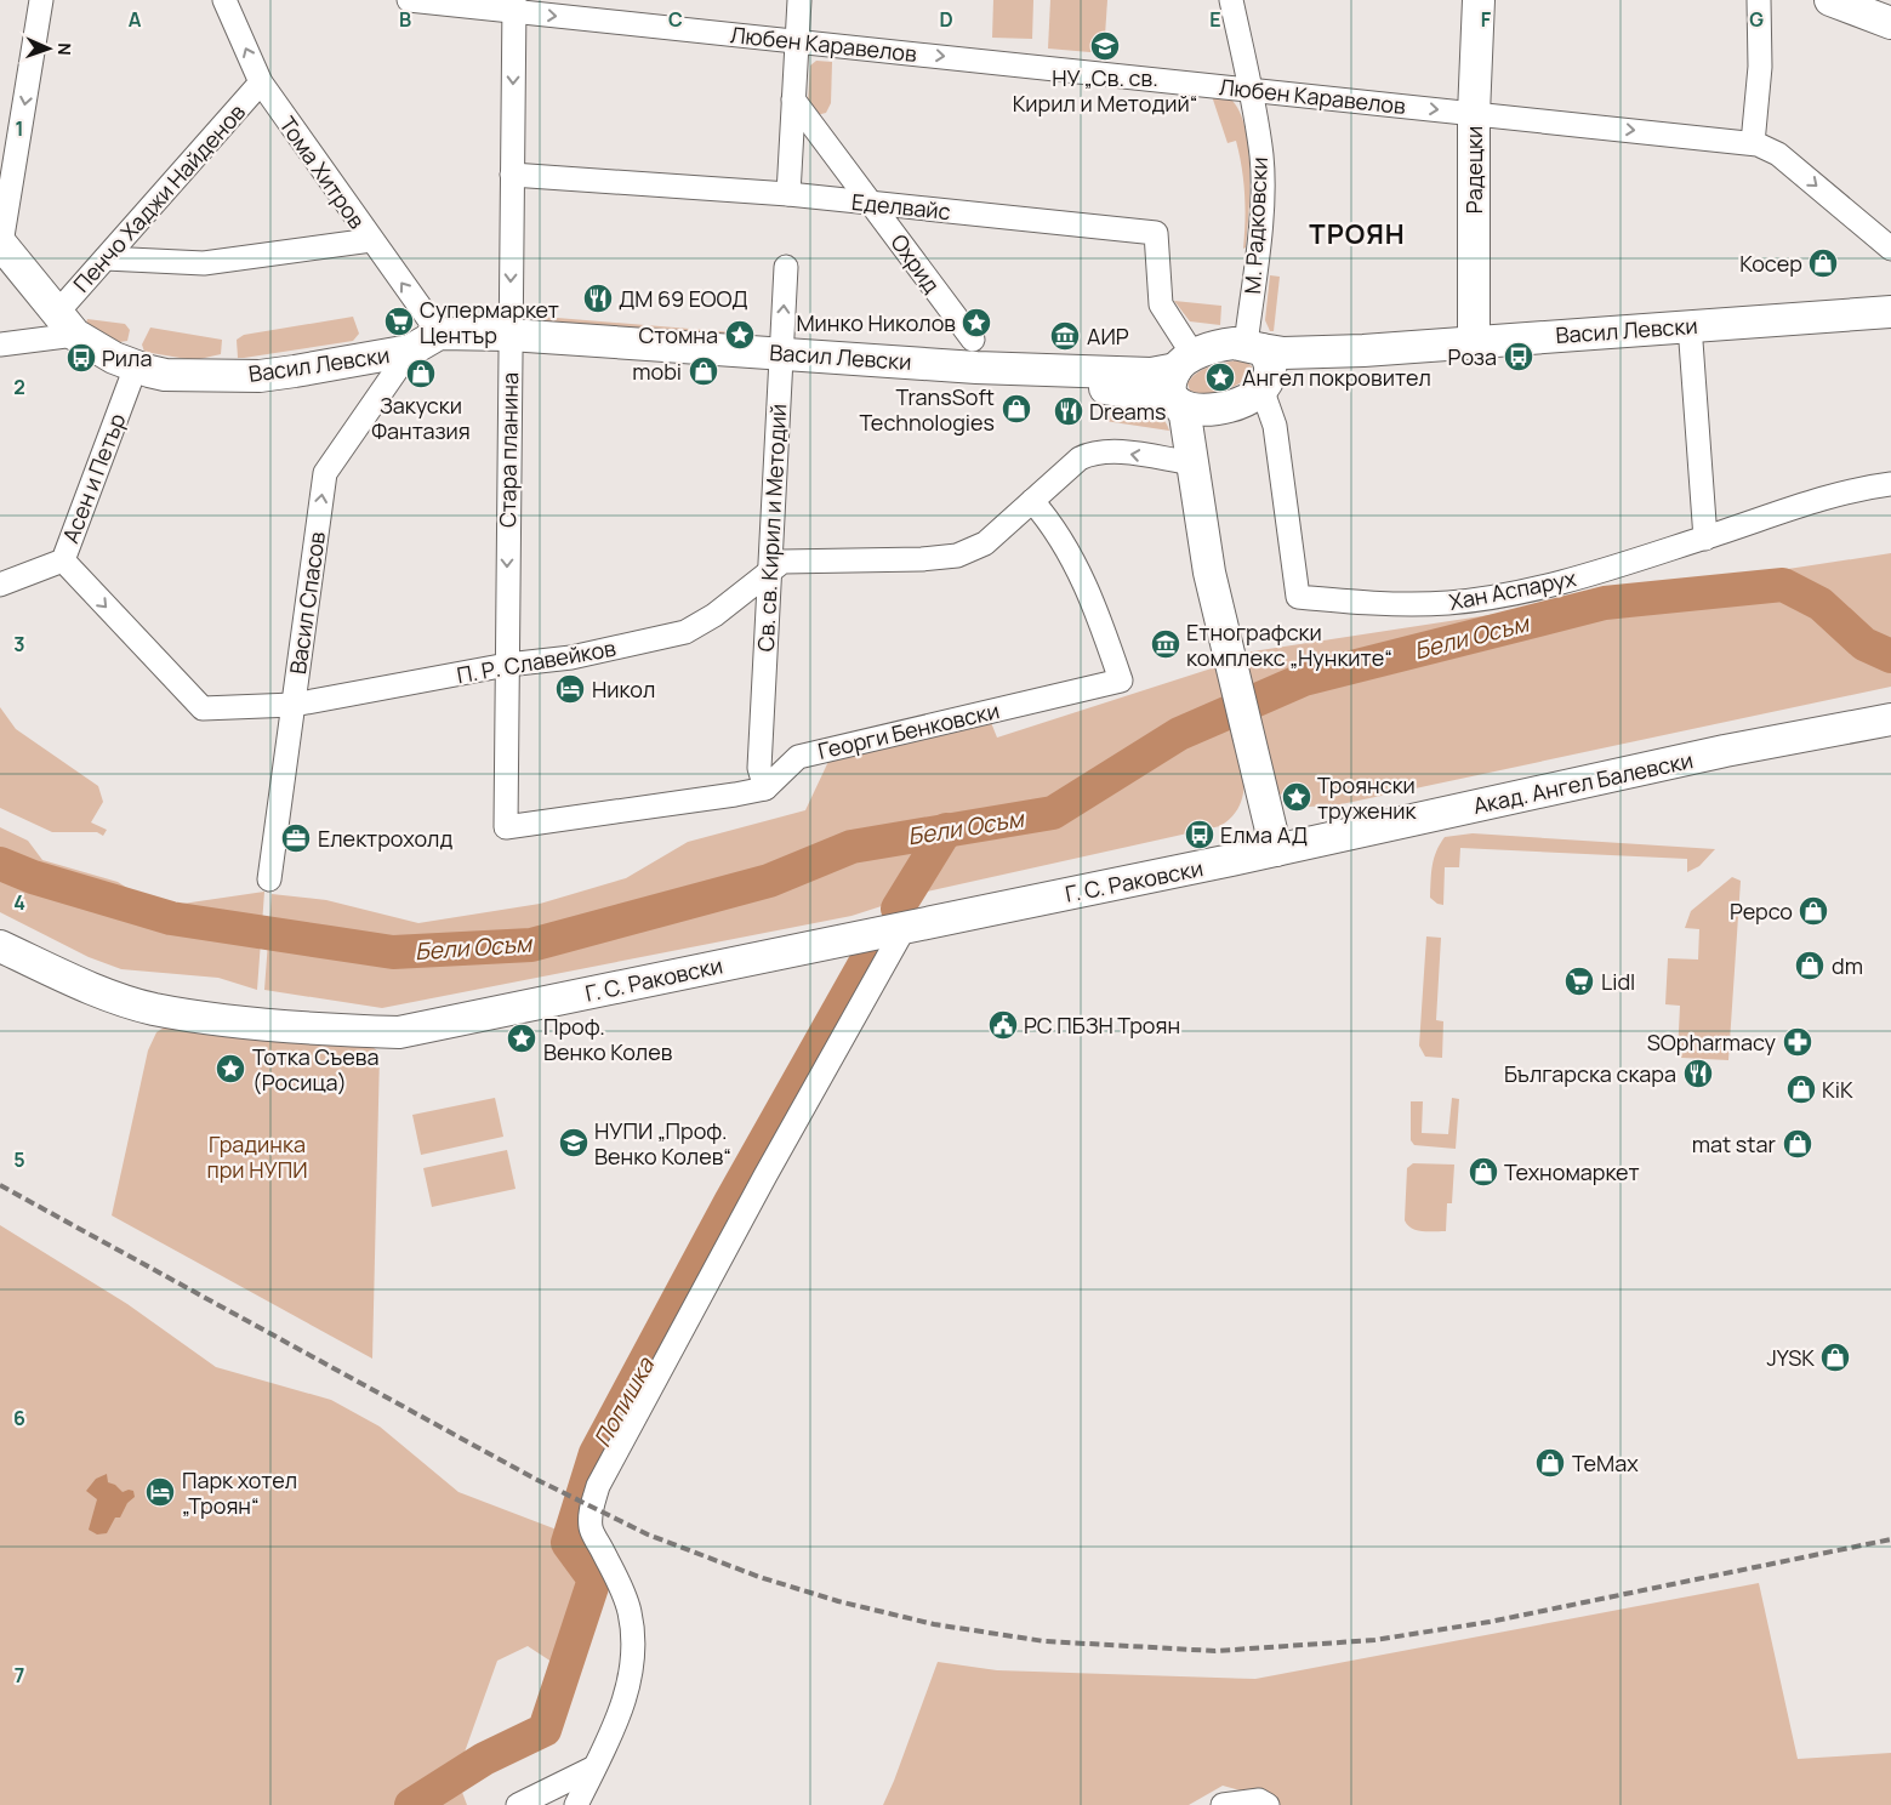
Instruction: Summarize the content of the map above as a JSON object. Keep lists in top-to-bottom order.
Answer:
{
  "streets": {
    "street": [
      "Любен Каравелов",
      "Радецки",
      "Тома Хитров",
      "Пенчо Хаджи Найденов",
      "Еделвайс",
      "М. Радковски",
      "Охрид",
      "Васил Левски",
      "Стара планина",
      "Асен и Петър",
      "Св. св. Кирил и Методий",
      "Хан Аспарух",
      "Васил Спасов",
      "П. Р. Славейков",
      "Георги Бенковски",
      "Акад. Ангел Балевски",
      "Г. С. Раковски"
    ]
  },
  "crossings": [
    ["Любен Каравелов", "Радецки"],
    ["Любен Каравелов", "М. Радковски"],
    ["Любен Каравелов", "Стара планина"],
    ["Радецки", "Васил Левски"],
    ["Тома Хитров", "Пенчо Хаджи Найденов"],
    ["Тома Хитров", "Васил Левски"],
    ["Пенчо Хаджи Найденов", "Васил Левски"],
    ["Еделвайс", "М. Радковски"],
    ["Еделвайс", "Охрид"],
    ["Еделвайс", "Васил Левски"],
    ["Еделвайс", "Стара планина"],
    ["Еделвайс", "Хан Аспарух"],
    ["М. Радковски", "Васил Левски"],
    ["М. Радковски", "Хан Аспарух"],
    ["Охрид", "Васил Левски"],
    ["Васил Левски", "Стара планина"],
    ["Васил Левски", "Асен и Петър"],
    ["Васил Левски", "Св. св. Кирил и Методий"],
    ["Васил Левски", "Хан Аспарух"],
    ["Васил Левски", "Васил Спасов"],
    ["Стара планина", "Св. св. Кирил и Методий"],
    ["Стара планина", "П. Р. Славейков"],
    ["Стара планина", "Георги Бенковски"],
    ["Асен и Петър", "П. Р. Славейков"],
    ["Св. св. Кирил и Методий", "П. Р. Славейков"],
    ["Св. св. Кирил и Методий", "Георги Бенковски"],
    ["Васил Спасов", "П. Р. Славейков"],
    ["П. Р. Славейков", "Георги Бенковски"],
    ["Акад. Ангел Балевски", "Г. С. Раковски"]
  ],
  "one_way": [
    "Любен Каравелов",
    "Тома Хитров",
    "Стара планина",
    "Васил Спасов"
  ],
  "districts": ["ТРОЯН"],
  "water": ["Бели Осъм", "Попишка"],
  "parks": ["Градинка при НУПИ"],
  "places": {
    "school or university": ["НУ „Св. св. Кирил и Методий“", "НУПИ „Проф. Венко Колев“"],
    "shop": [
      "Косер",
      "mobi",
      "Закуски Фантазия",
      "TransSoft Technologies",
      "Pepco",
      "dm",
      "KiK",
      "mat star",
      "Техномаркет",
      "JYSK",
      "ТеМах"
    ],
    "restaurant": ["ДМ 69 ЕООД", "Dreams", "Българска скара"],
    "supermarket": ["Супермаркет Център", "Lidl"],
    "place": [
      "Минко Николов",
      "Стомна",
      "Ангел покровител",
      "Троянски труженик",
      "Проф. Венко Колев",
      "Тотка Съева (Росица)"
    ],
    "museum": ["АИР", "Етнографски комплекс „Нунките“"],
    "bus stop": ["Роза", "Рила", "Елма АД"],
    "hotel": ["Никол", "Парк хотел „Троян“"],
    "office": ["Електрохолд"],
    "public building": ["РС ПБЗН Троян"],
    "pharmacy": ["SOpharmacy"]
  },
  "north": "right",
  "grid": {
    "columns": [
      "A",
      "B",
      "C",
      "D",
      "E",
      "F",
      "G"
    ],
    "rows": [
      "1",
      "2",
      "3",
      "4",
      "5",
      "6",
      "7"
    ]
  }
}
